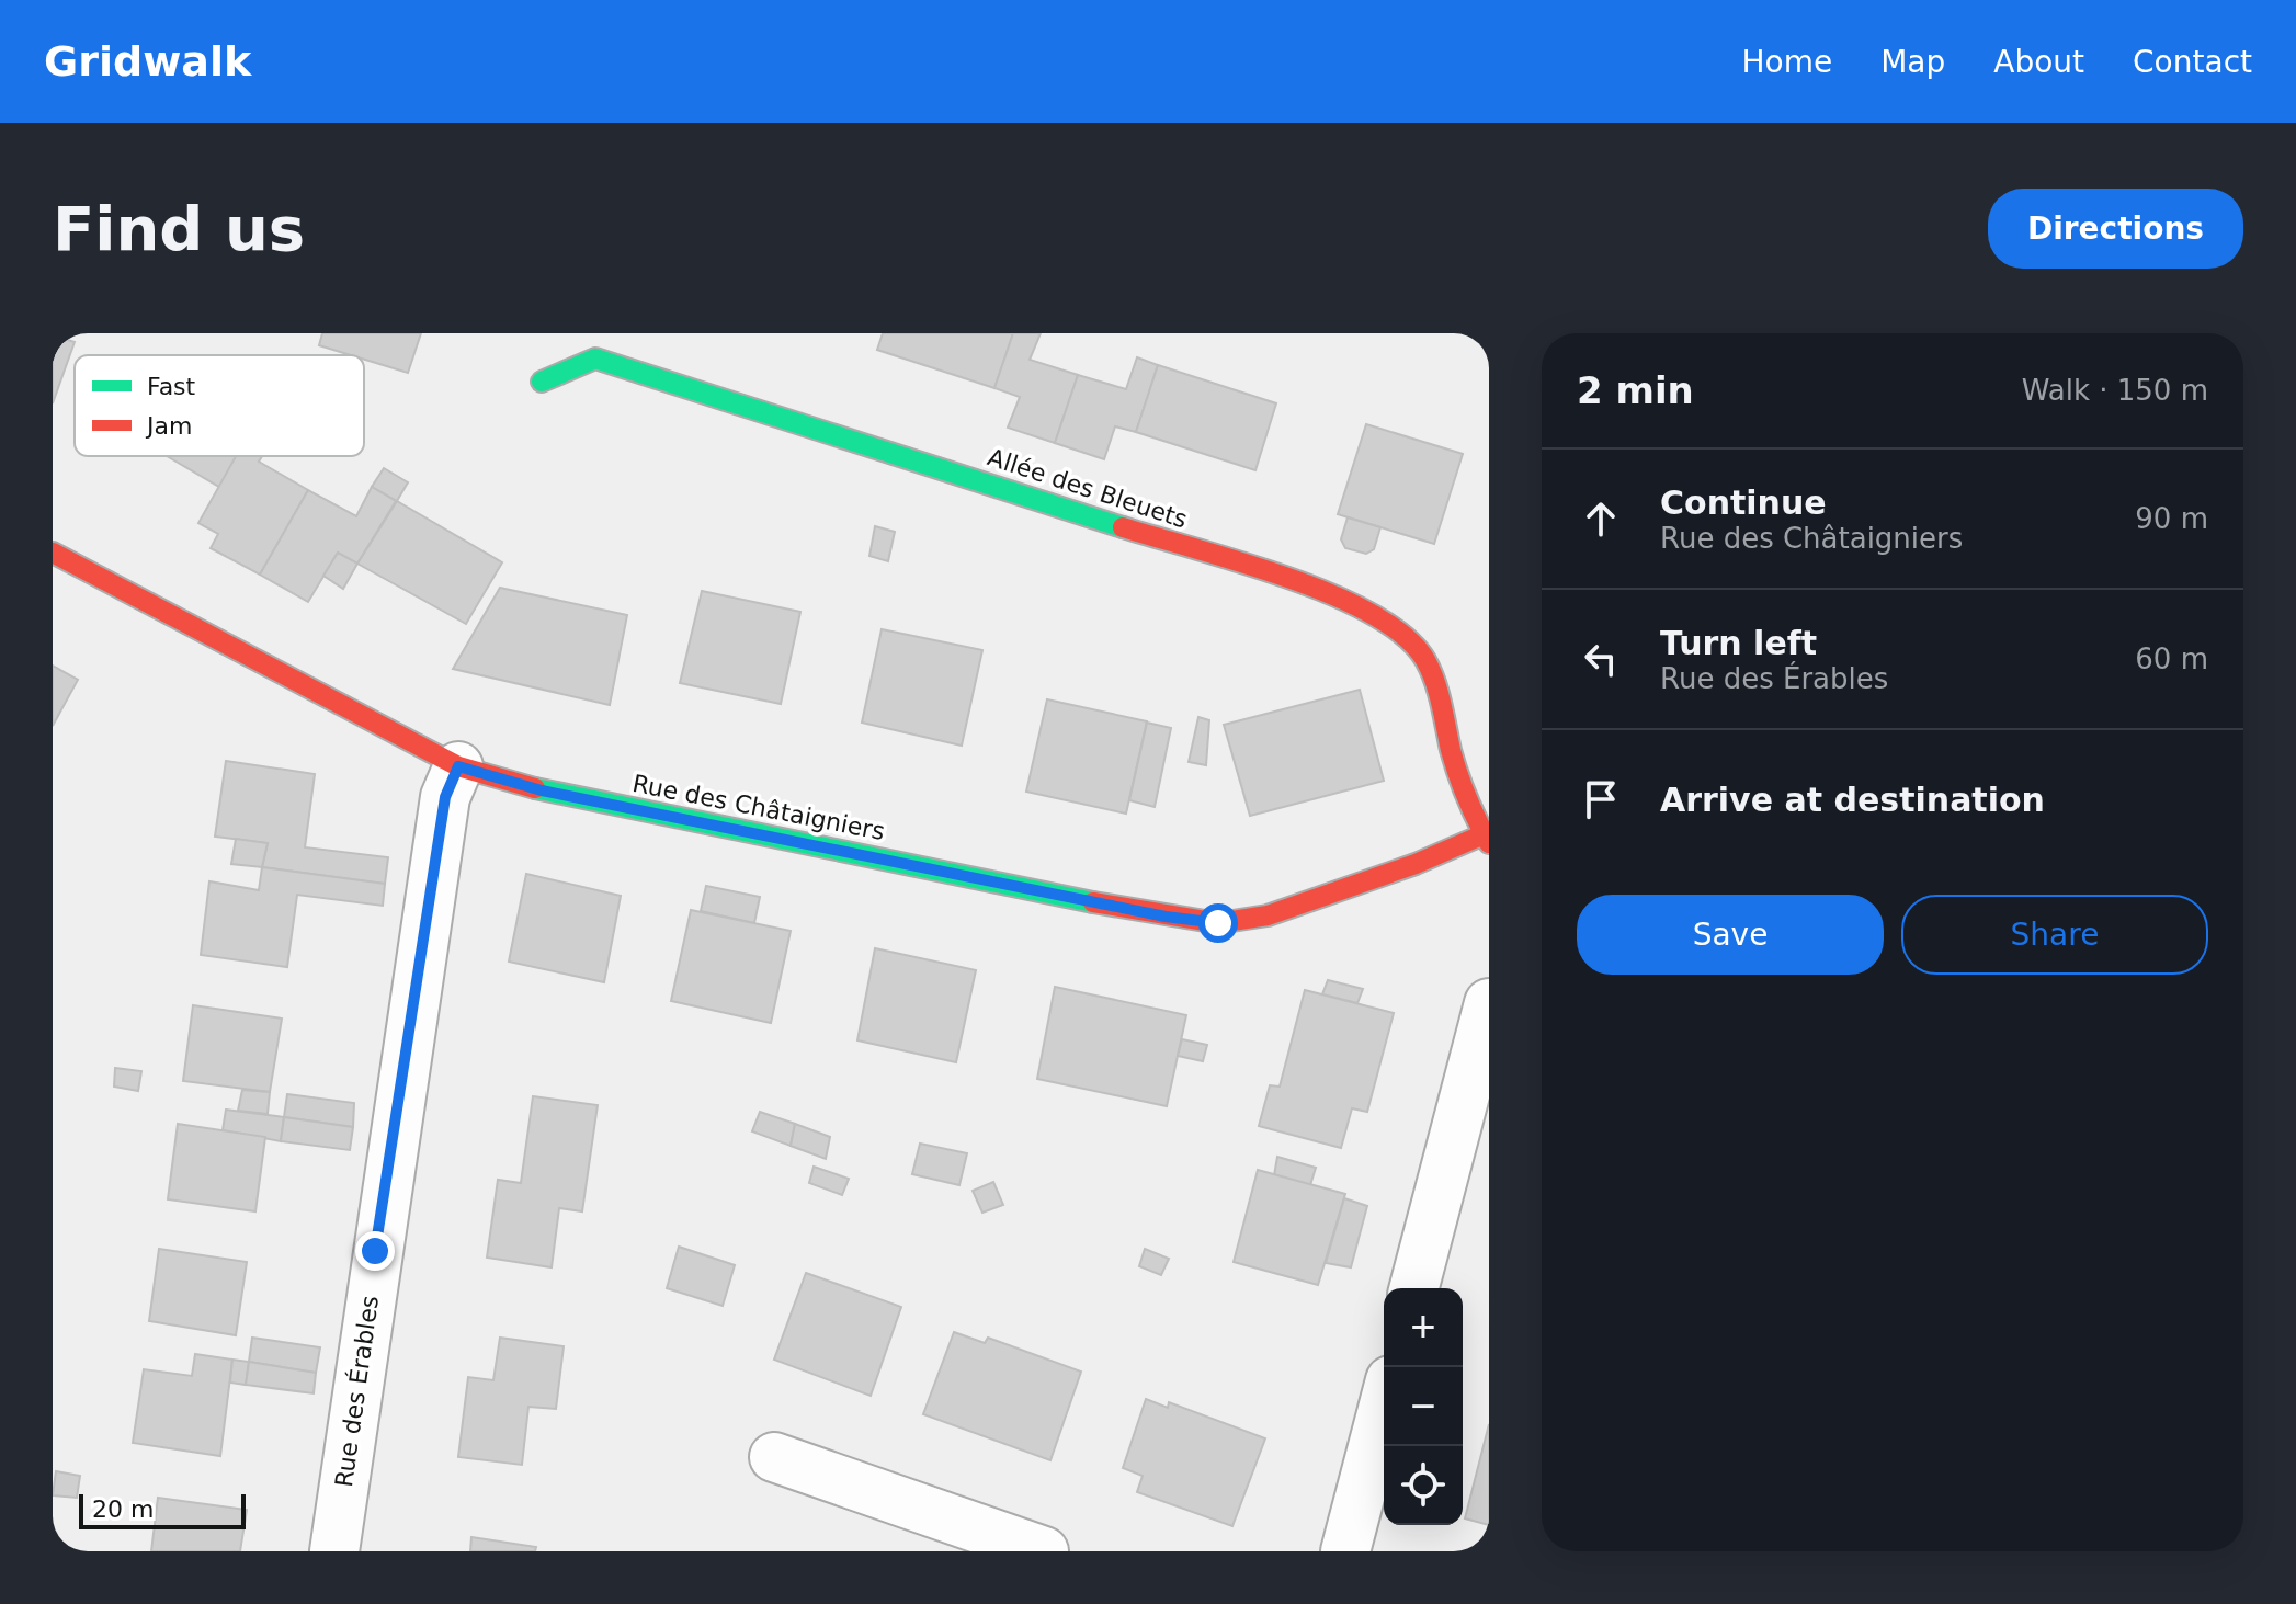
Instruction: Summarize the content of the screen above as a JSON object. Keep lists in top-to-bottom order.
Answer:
{
  "streets": {
    "street": ["Allée des Bleuets", "Rue des Châtaigniers", "Rue des Érables"]
  },
  "crossings": [
    ["Allée des Bleuets", "Rue des Châtaigniers"],
    ["Rue des Châtaigniers", "Rue des Érables"]
  ],
  "legend": ["Fast", "Jam"],
  "scale_bar": "20 m",
  "page": {
    "header": "Gridwalk",
    "nav": [
      "Home",
      "Map",
      "About",
      "Contact"
    ],
    "buttons": [
      "Directions",
      ["Save", "Share"]
    ],
    "title": "Find us",
    "heading": ["2 min", "Walk · 150 m"],
    "list": [
      ["Continue", "Rue des Châtaigniers", "90 m"],
      ["Turn left", "Rue des Érables", "60 m"],
      "Arrive at destination"
    ],
    "map_buttons": ["+", "−"],
    "scale": "20 m"
  }
}
